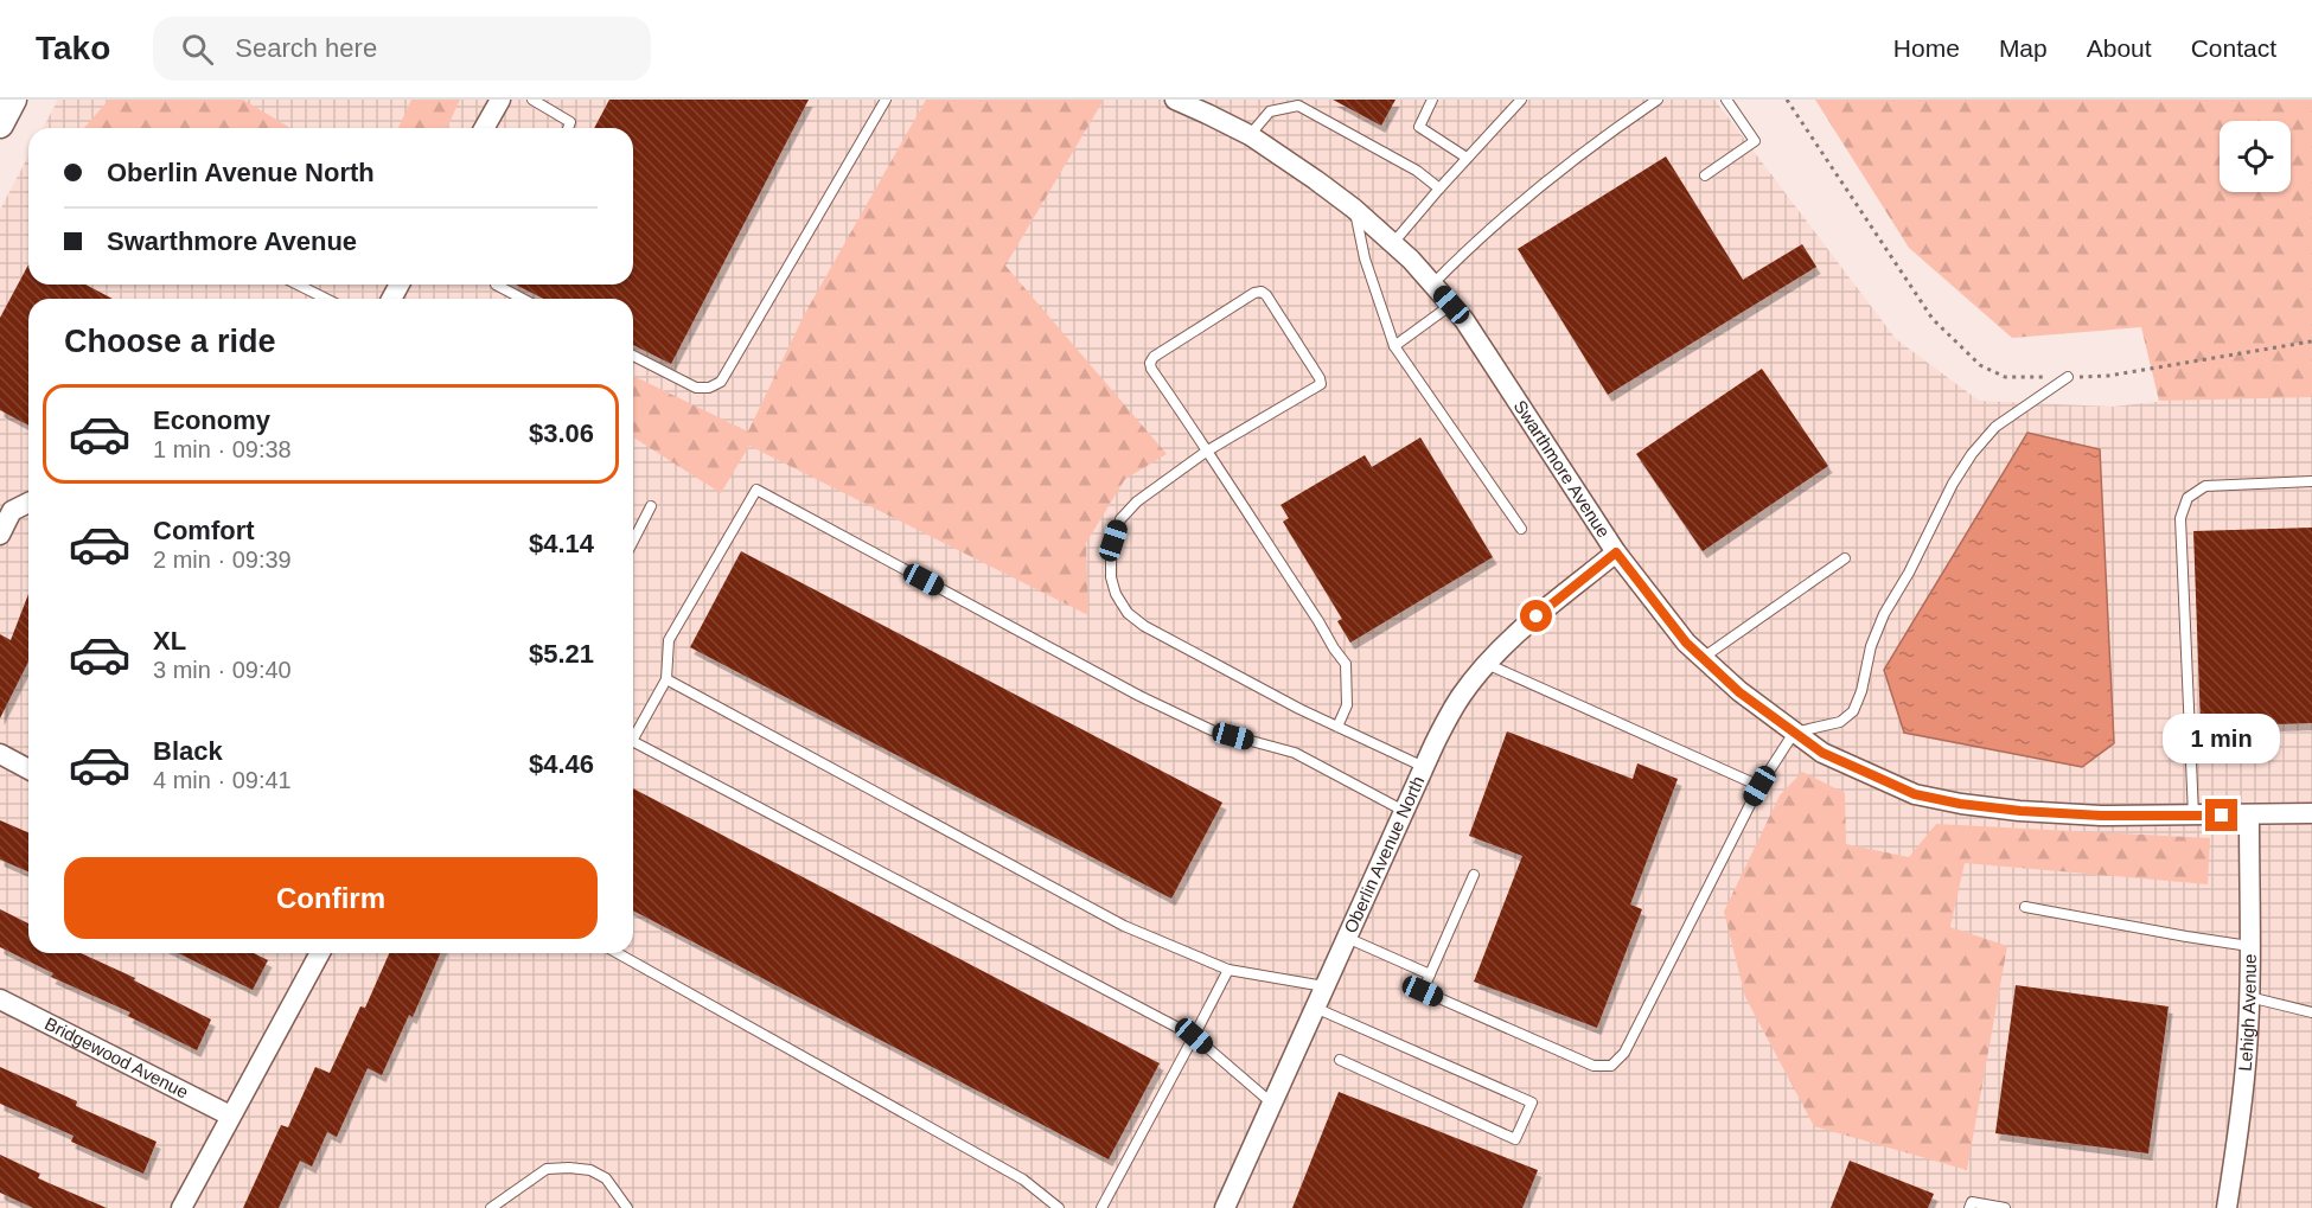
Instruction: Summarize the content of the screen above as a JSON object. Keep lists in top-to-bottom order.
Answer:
{
  "streets": {
    "street": [
      "Swarthmore Avenue",
      "Oberlin Avenue North",
      "Lehigh Avenue",
      "Bridgewood Avenue"
    ]
  },
  "crossings": [
    ["Swarthmore Avenue", "Oberlin Avenue North"],
    ["Swarthmore Avenue", "Lehigh Avenue"]
  ],
  "page": {
    "header": "Tako",
    "search": "Search here",
    "nav": [
      "Home",
      "Map",
      "About",
      "Contact"
    ],
    "banner": ["Oberlin Avenue North", "Swarthmore Avenue"],
    "heading": "Choose a ride",
    "list": [
      {
        "name": "Economy",
        "note": "1 min · 09:38",
        "value": "$3.06"
      },
      {
        "name": "Comfort",
        "note": "2 min · 09:39",
        "value": "$4.14"
      },
      {
        "name": "XL",
        "note": "3 min · 09:40",
        "value": "$5.21"
      },
      {
        "name": "Black",
        "note": "4 min · 09:41",
        "value": "$4.46"
      }
    ],
    "bubble": "1 min",
    "buttons": "Confirm"
  }
}
